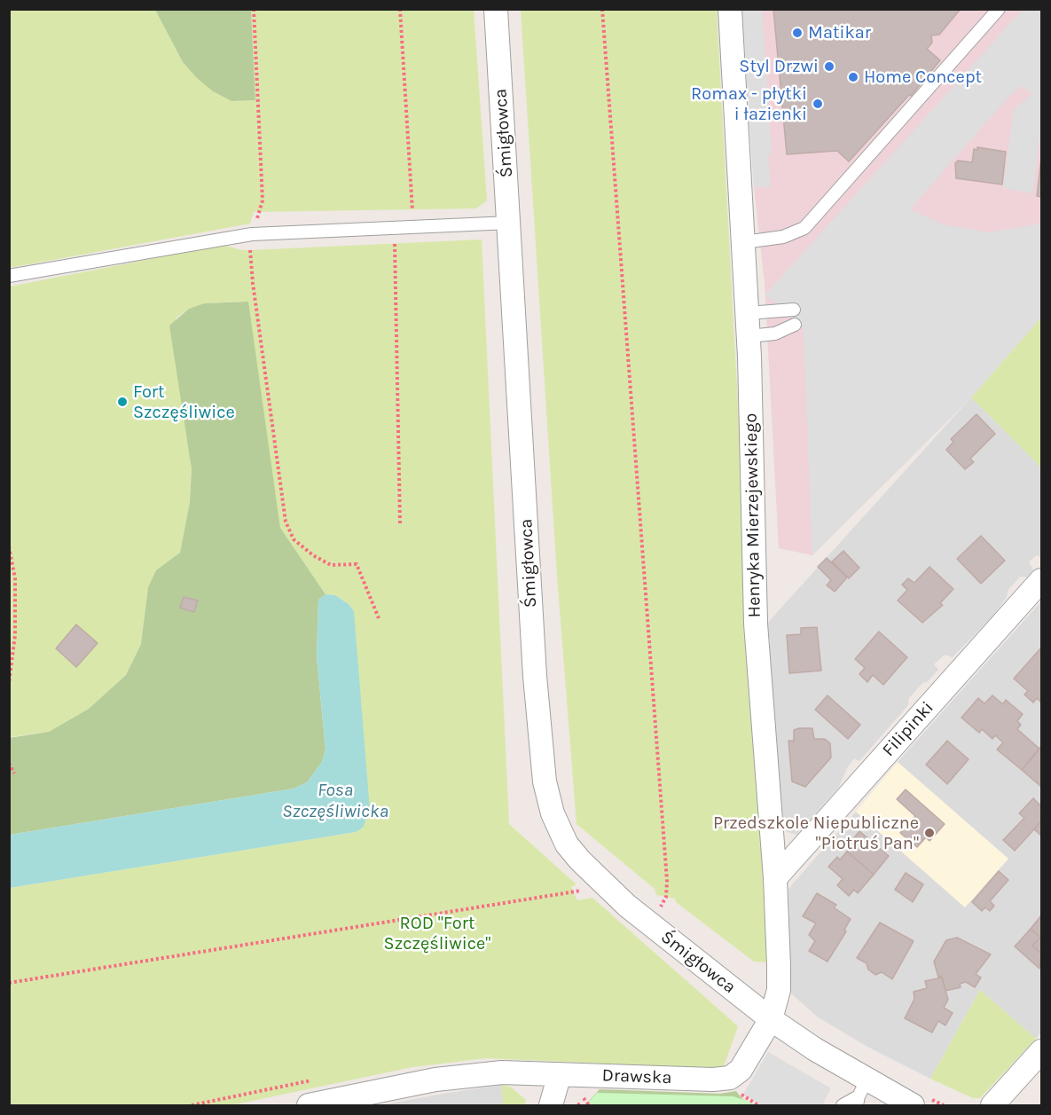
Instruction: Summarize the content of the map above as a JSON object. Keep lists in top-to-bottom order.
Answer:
{
  "streets": {
    "street": [
      "Śmigłowca",
      "Henryka Mierzejewskiego",
      "Filipinki",
      "Drawska"
    ]
  },
  "crossings": [
    ["Śmigłowca", "Henryka Mierzejewskiego"],
    ["Śmigłowca", "Drawska"],
    ["Henryka Mierzejewskiego", "Filipinki"],
    ["Henryka Mierzejewskiego", "Drawska"]
  ],
  "water": ["Fosa Szczęśliwicka"],
  "parks": ["ROD \"Fort Szczęśliwice\""],
  "places": [
    "Matikar",
    "Styl Drzwi",
    "Home Concept",
    "Romax - płytki i łazienki",
    "Fort Szczęśliwice",
    "Przedszkole Niepubliczne \"Piotruś Pan\""
  ]
}
